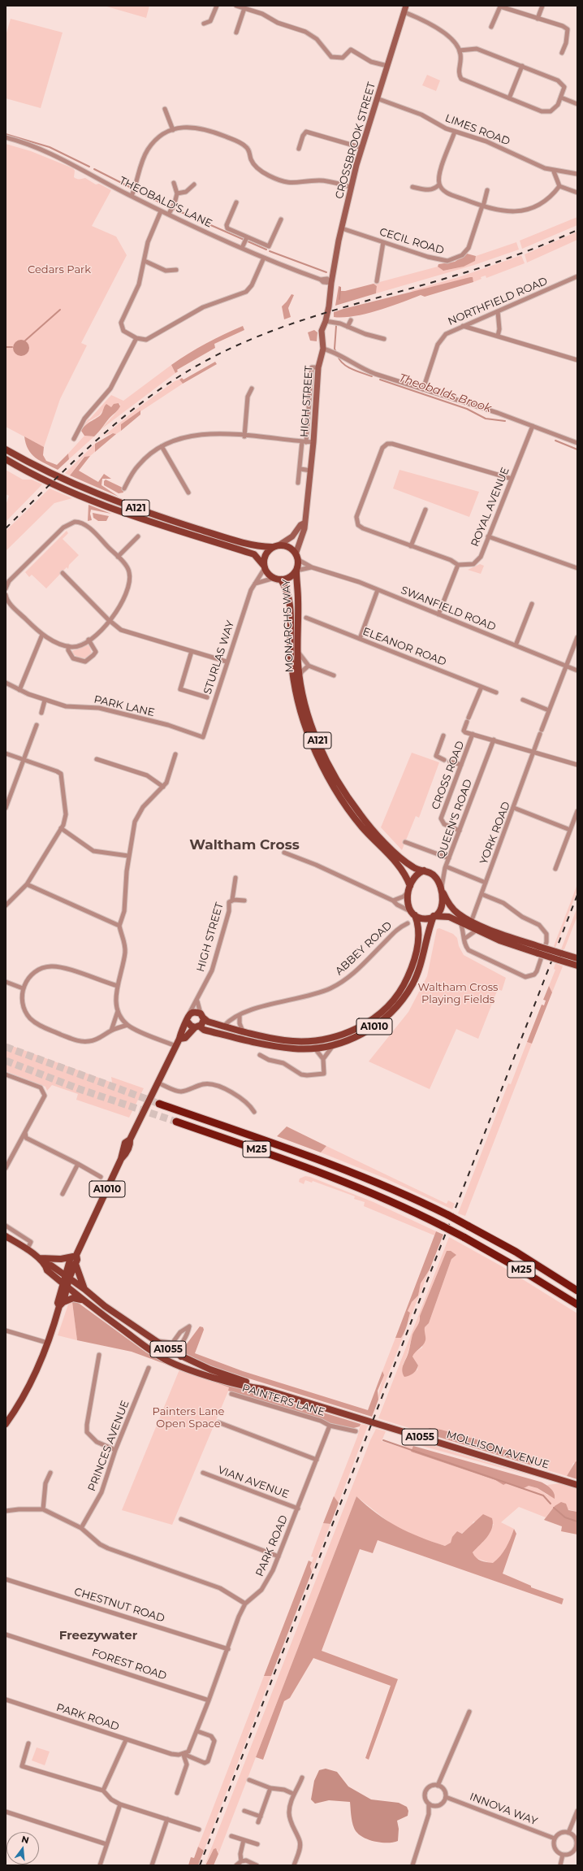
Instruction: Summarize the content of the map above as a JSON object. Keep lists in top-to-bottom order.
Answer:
{
  "streets": {
    "highway": ["M25"],
    "main road": [
      "CROSSBROOK STREET",
      "HIGH STREET",
      "A121",
      "MONARCHS WAY",
      "A1010",
      "A1055",
      "MOLLISON AVENUE"
    ],
    "street": [
      "LIMES ROAD",
      "THEOBALD'S LANE",
      "CECIL ROAD",
      "NORTHFIELD ROAD",
      "ROYAL AVENUE",
      "SWANFIELD ROAD",
      "ELEANOR ROAD",
      "STURLAS WAY",
      "PARK LANE",
      "CROSS ROAD",
      "QUEEN'S ROAD",
      "YORK ROAD",
      "ABBEY ROAD",
      "PAINTERS LANE",
      "PRINCES AVENUE",
      "VIAN AVENUE",
      "PARK ROAD",
      "CHESTNUT ROAD",
      "FOREST ROAD",
      "INNOVA WAY"
    ]
  },
  "crossings": [
    ["LIMES ROAD", "CROSSBROOK STREET"],
    ["CROSSBROOK STREET", "THEOBALD'S LANE"],
    ["CROSSBROOK STREET", "CECIL ROAD"],
    ["CROSSBROOK STREET", "HIGH STREET"],
    ["THEOBALD'S LANE", "HIGH STREET"],
    ["HIGH STREET", "A121"],
    ["HIGH STREET", "SWANFIELD ROAD"],
    ["HIGH STREET", "MONARCHS WAY"],
    ["HIGH STREET", "STURLAS WAY"],
    ["HIGH STREET", "A1010"],
    ["A121", "SWANFIELD ROAD"],
    ["A121", "MONARCHS WAY"],
    ["A121", "STURLAS WAY"],
    ["SWANFIELD ROAD", "MONARCHS WAY"],
    ["SWANFIELD ROAD", "STURLAS WAY"],
    ["SWANFIELD ROAD", "YORK ROAD"],
    ["MONARCHS WAY", "STURLAS WAY"],
    ["MONARCHS WAY", "A1010"],
    ["STURLAS WAY", "PARK LANE"],
    ["CROSS ROAD", "QUEEN'S ROAD"],
    ["QUEEN'S ROAD", "YORK ROAD"],
    ["ABBEY ROAD", "A1010"],
    ["A1010", "A1055"],
    ["A1010", "MOLLISON AVENUE"],
    ["A1055", "MOLLISON AVENUE"],
    ["PAINTERS LANE", "PARK ROAD"],
    ["VIAN AVENUE", "PARK ROAD"],
    ["PARK ROAD", "CHESTNUT ROAD"],
    ["PARK ROAD", "FOREST ROAD"]
  ],
  "districts": ["Waltham Cross", "Freezywater"],
  "water": ["Theobalds Brook"],
  "parks": ["Cedars Park", "Waltham Cross Playing Fields", "Painters Lane Open Space"],
  "north": "top"
}
